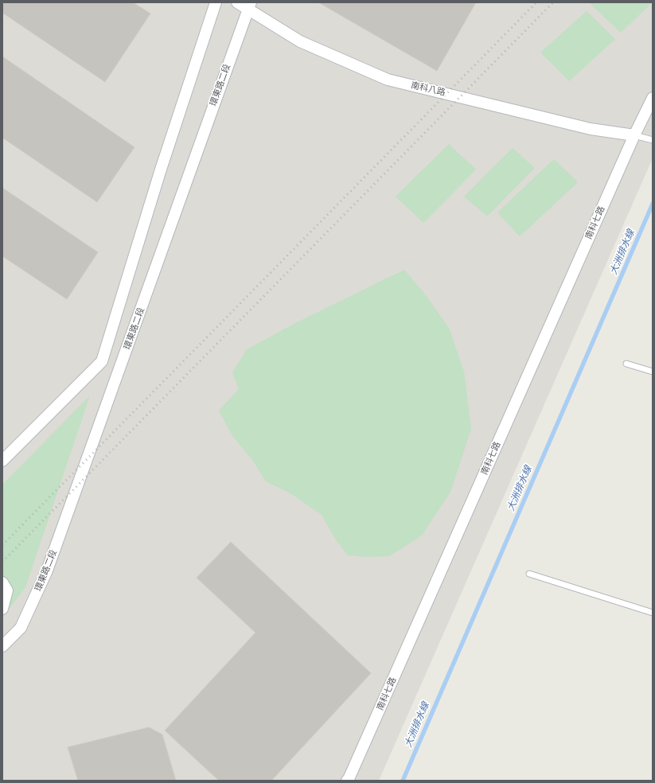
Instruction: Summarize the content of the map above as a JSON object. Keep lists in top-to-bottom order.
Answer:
{
  "streets": {
    "street": ["環東路二段", "南科八路", "南科七路"]
  },
  "crossings": [
    ["環東路二段", "南科八路"],
    ["南科八路", "南科七路"]
  ],
  "water": ["大洲排水線"]
}
